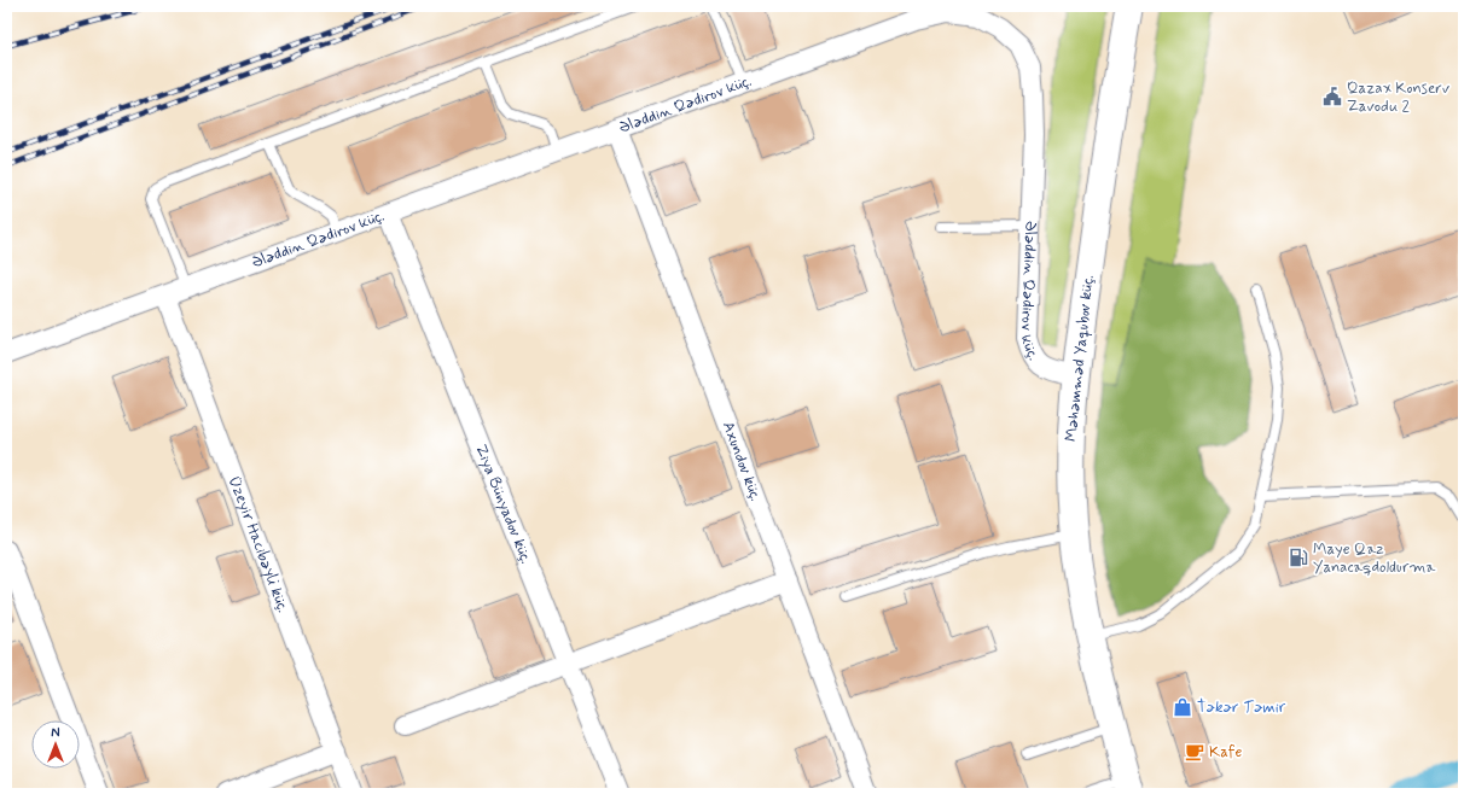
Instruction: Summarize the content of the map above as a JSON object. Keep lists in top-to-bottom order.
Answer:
{
  "streets": {
    "main road": ["Məhəmməd Yaqubov küç."],
    "street": [
      "Ələddin Qədirov küç.",
      "Axundov küç.",
      "Ziya Bünyadov küç.",
      "Üzeyir Hacibəyli küç."
    ]
  },
  "crossings": [
    ["Ələddin Qədirov küç.", "Məhəmməd Yaqubov küç."],
    ["Ələddin Qədirov küç.", "Axundov küç."],
    ["Ələddin Qədirov küç.", "Ziya Bünyadov küç."],
    ["Ələddin Qədirov küç.", "Üzeyir Hacibəyli küç."]
  ],
  "places": {
    "public building": ["Qazax Konserv Zavodu 2"],
    "fuel station": ["Maye Qaz Yanacaqdoldurma"],
    "shop": ["Təkər Təmir"],
    "cafe": ["Kafe"]
  },
  "north": "top"
}
